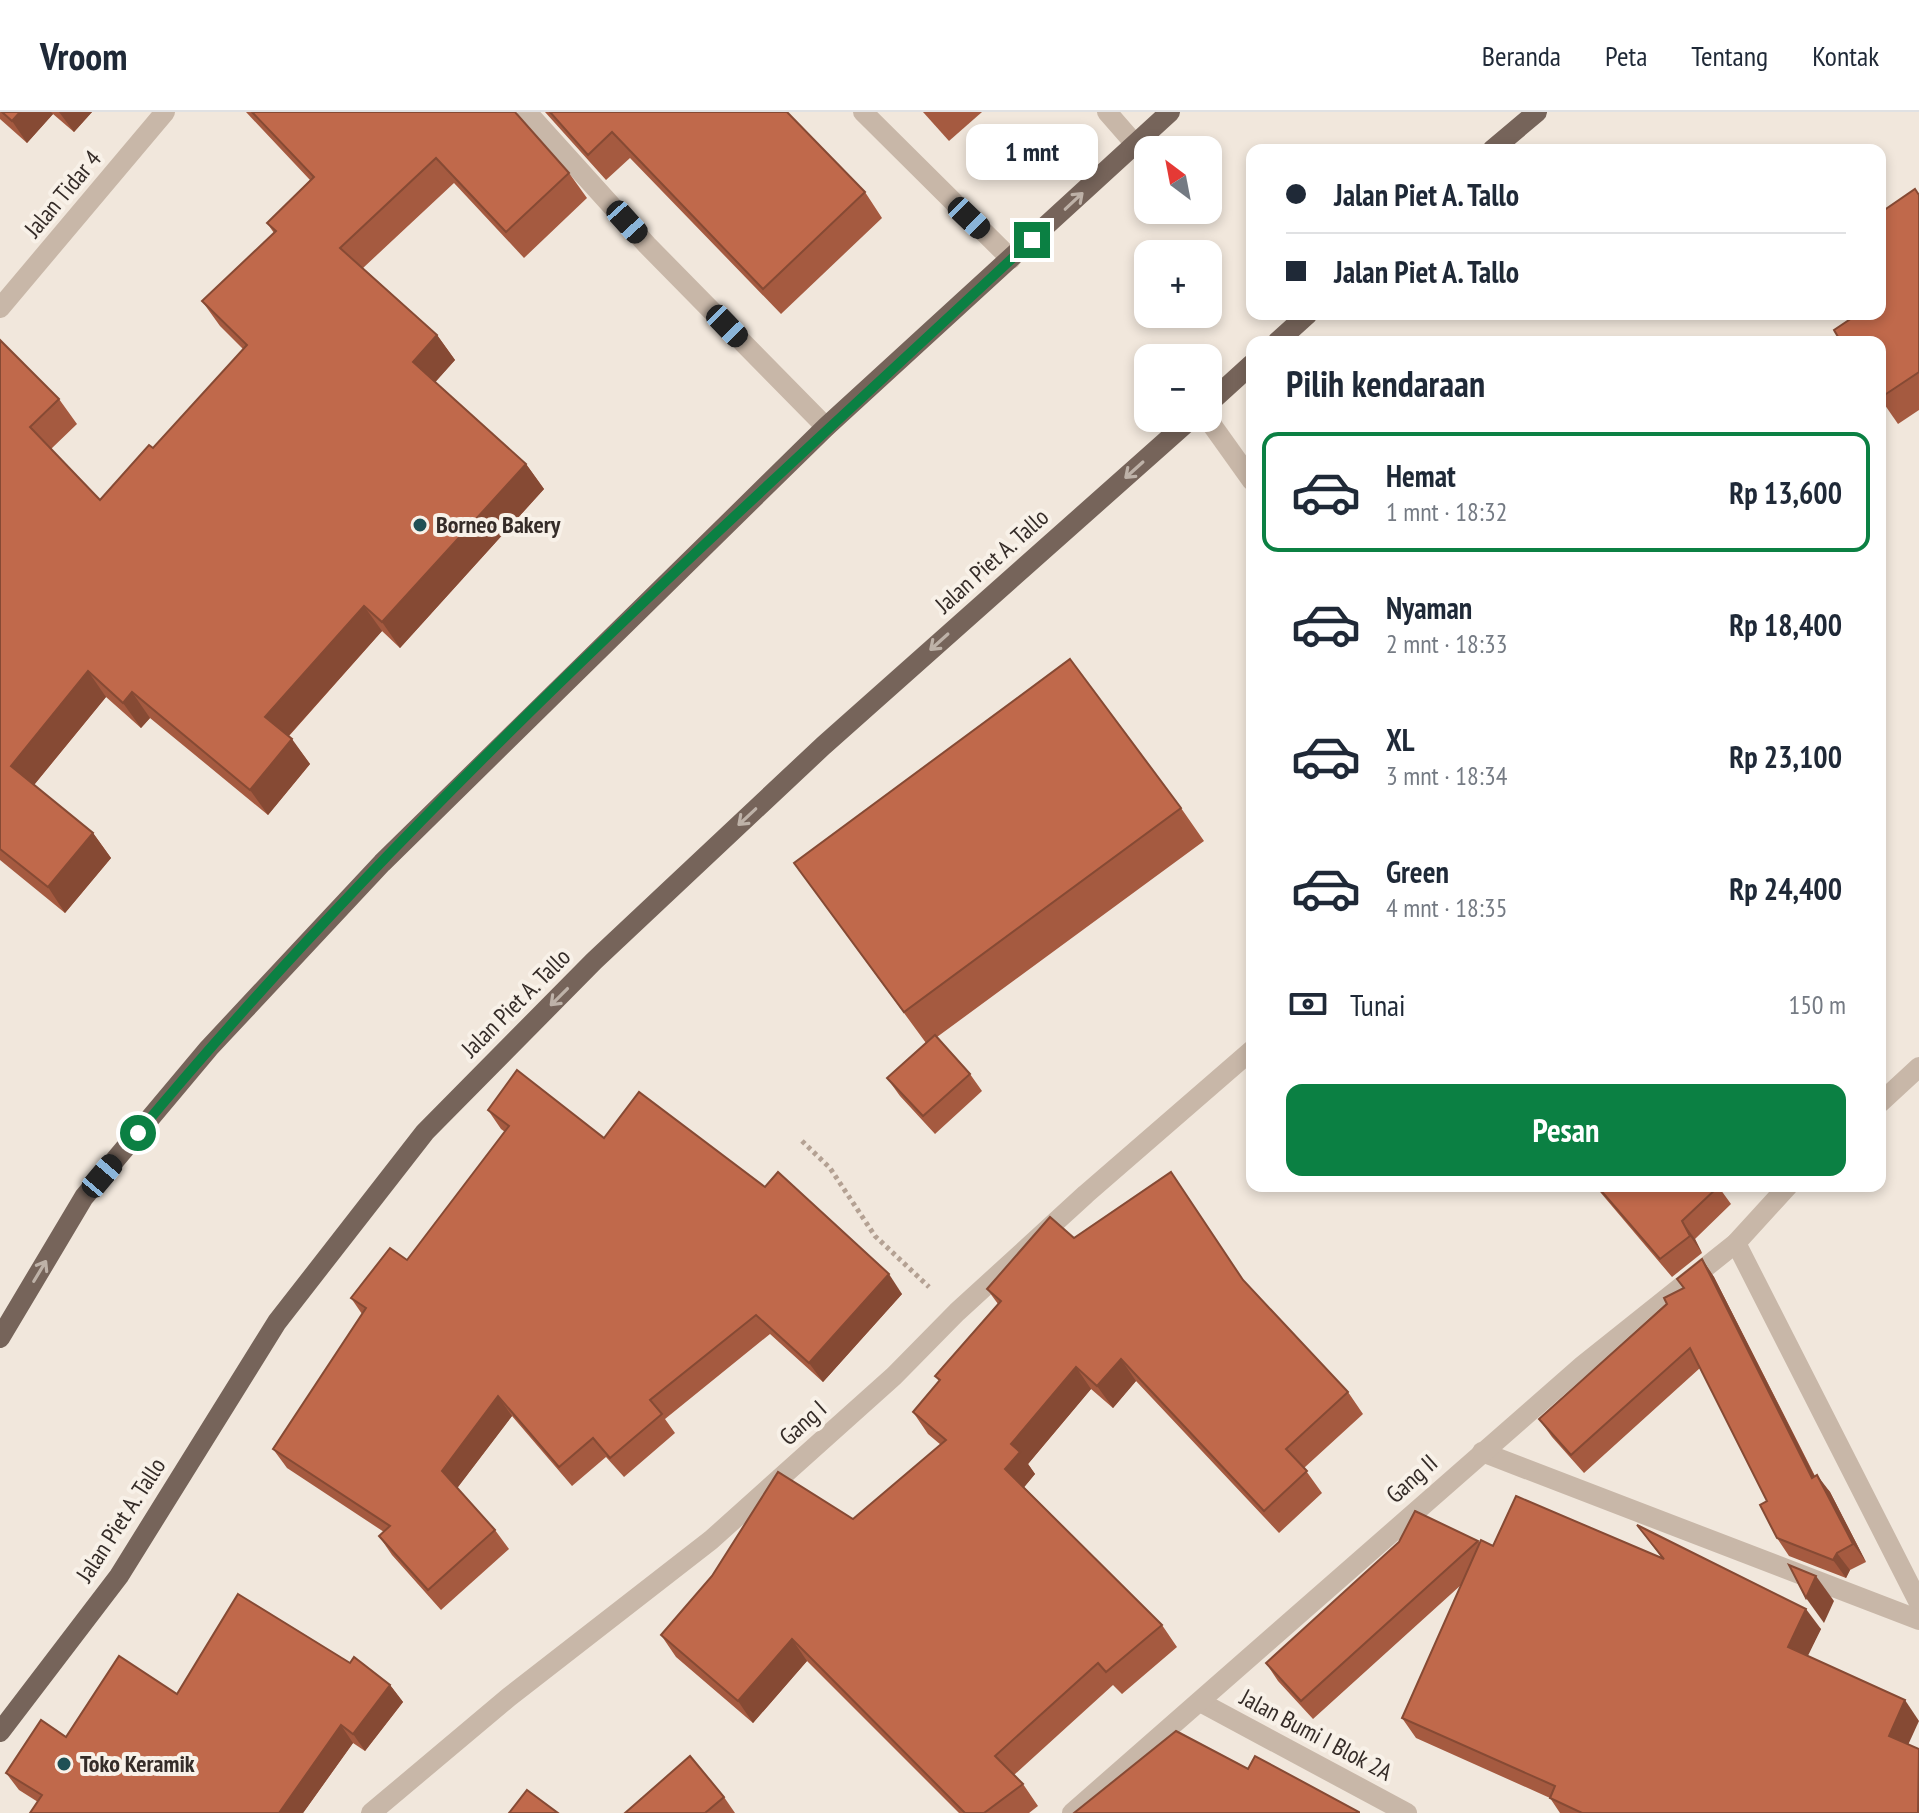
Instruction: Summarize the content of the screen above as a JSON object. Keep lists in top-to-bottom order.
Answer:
{
  "streets": {
    "main road": ["Jalan Piet A. Tallo"],
    "street": [
      "Jalan Tidar 4",
      "Gang I",
      "Gang II",
      "Jalan Bumi I Blok 2A"
    ]
  },
  "crossings": [
    ["Gang II", "Jalan Bumi I Blok 2A"]
  ],
  "one_way": ["Jalan Piet A. Tallo"],
  "places": ["Borneo Bakery", "Toko Keramik"],
  "north": "top left",
  "page": {
    "header": "Vroom",
    "nav": [
      "Beranda",
      "Peta",
      "Tentang",
      "Kontak"
    ],
    "bubble": "1 mnt",
    "map_buttons": ["+", "−"],
    "banner": ["Jalan Piet A. Tallo", "Jalan Piet A. Tallo"],
    "heading": "Pilih kendaraan",
    "list": [
      {
        "name": "Hemat",
        "note": "1 mnt · 18:32",
        "value": "Rp 13,600"
      },
      {
        "name": "Nyaman",
        "note": "2 mnt · 18:33",
        "value": "Rp 18,400"
      },
      {
        "name": "XL",
        "note": "3 mnt · 18:34",
        "value": "Rp 23,100"
      },
      {
        "name": "Green",
        "note": "4 mnt · 18:35",
        "value": "Rp 24,400"
      }
    ],
    "pay": ["Tunai", "150 m"],
    "buttons": "Pesan"
  }
}
